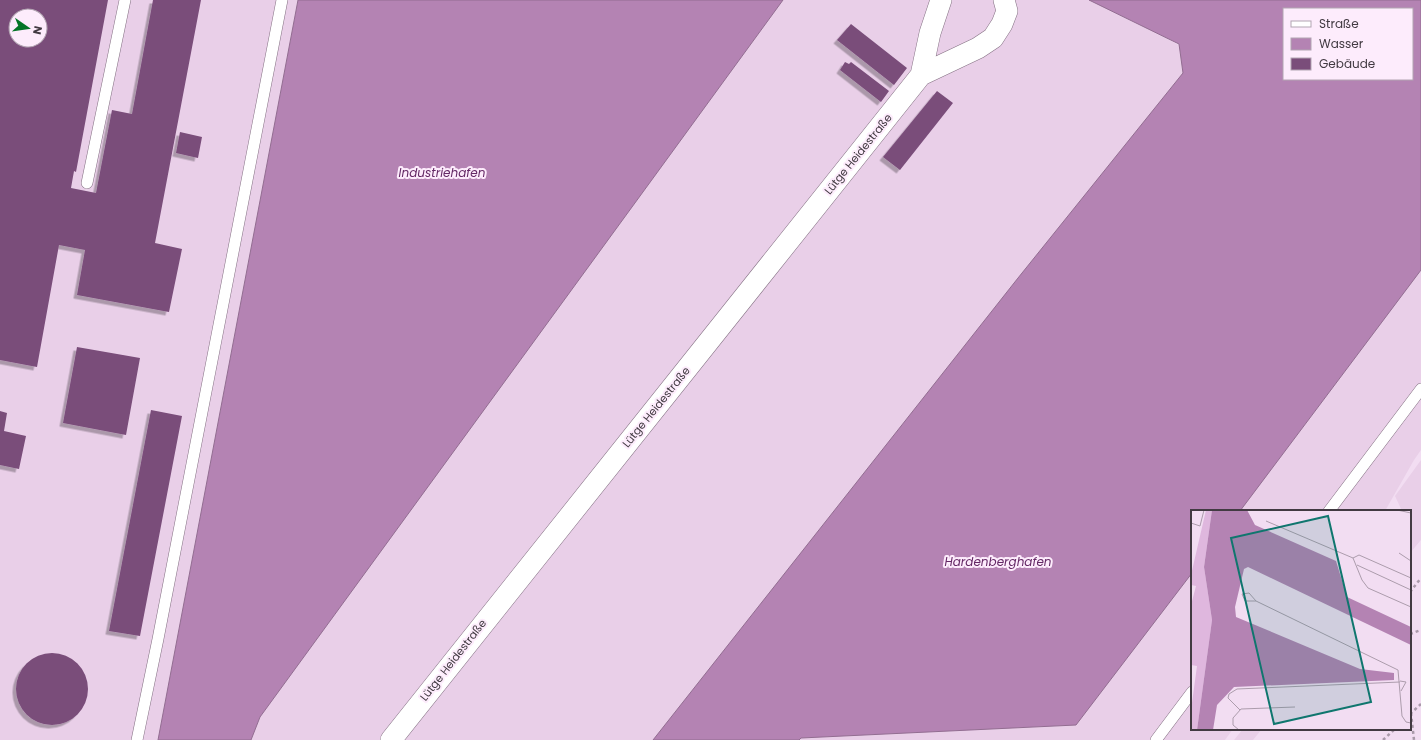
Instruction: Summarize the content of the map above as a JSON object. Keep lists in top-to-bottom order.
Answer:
{
  "streets": {
    "street": ["Lütge Heidestraße"]
  },
  "water": ["Industriehafen", "Hardenberghafen"],
  "legend": ["Straße", "Wasser", "Gebäude"],
  "north": "right"
}
